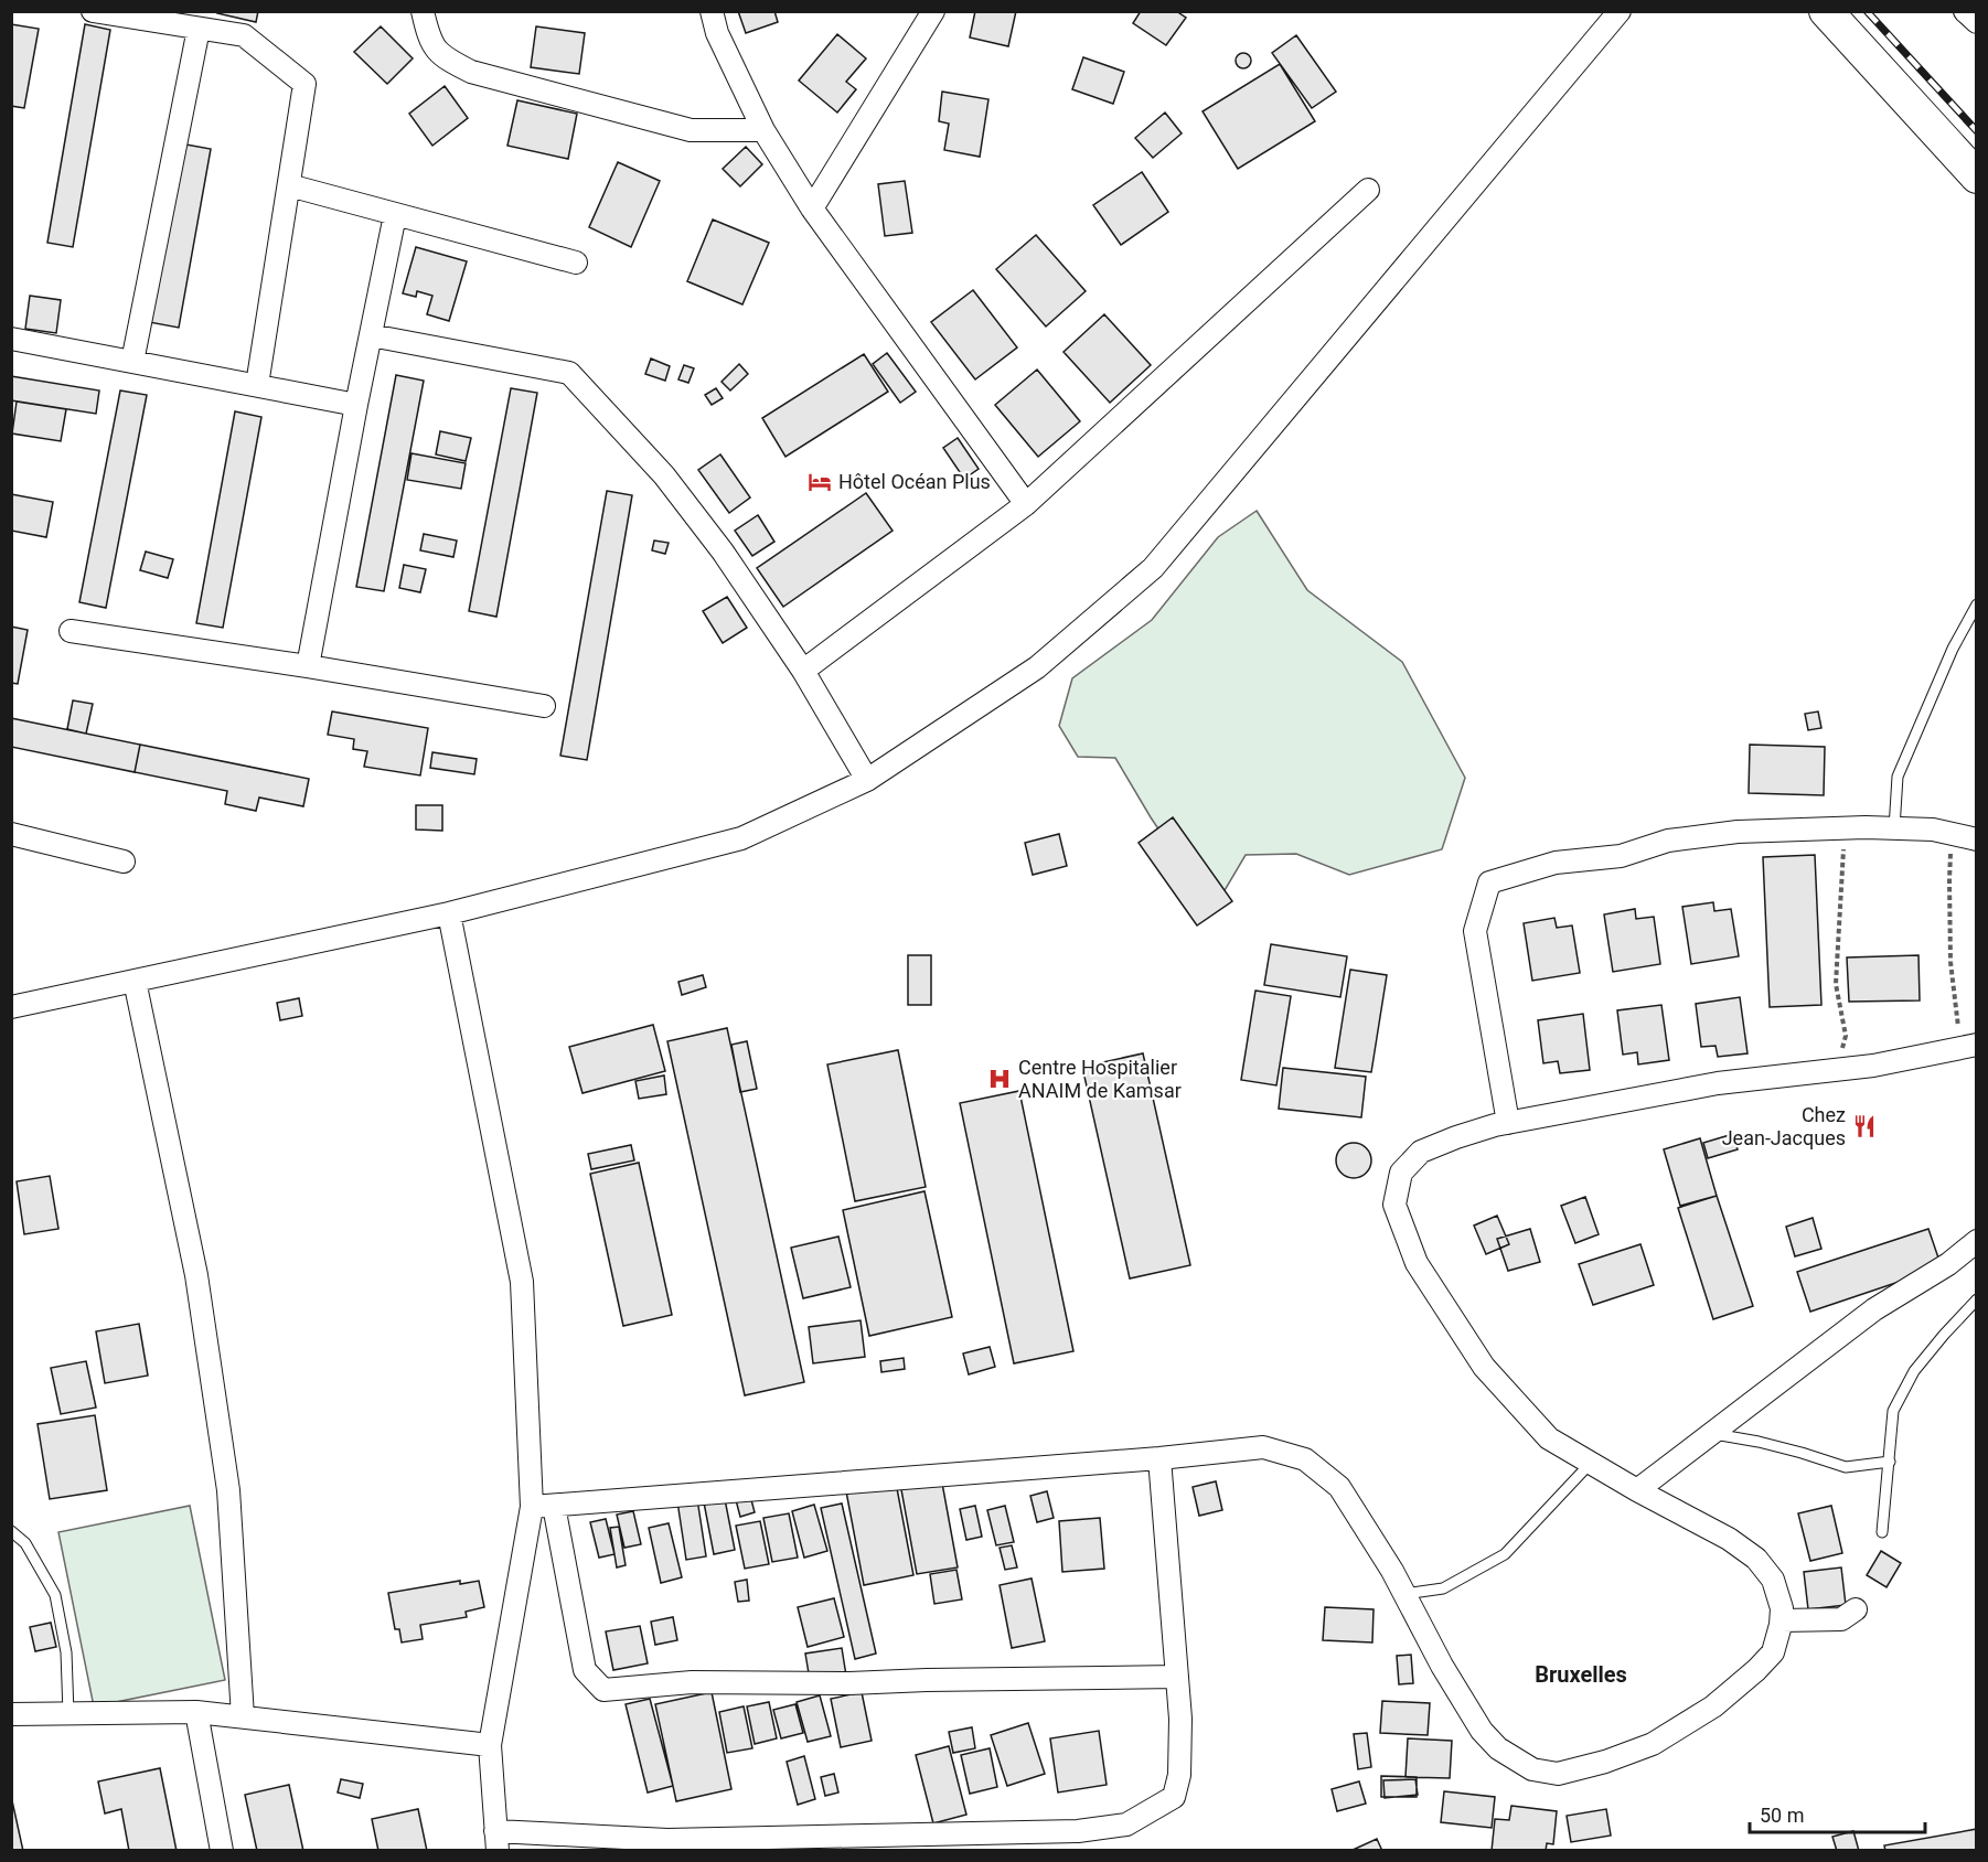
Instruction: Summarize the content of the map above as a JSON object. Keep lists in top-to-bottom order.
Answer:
{
  "districts": ["Bruxelles"],
  "places": {
    "hotel": ["Hôtel Océan Plus"],
    "hospital": ["Centre Hospitalier ANAIM de Kamsar"],
    "restaurant": ["Chez Jean-Jacques"]
  },
  "scale_bar": "50 m"
}
